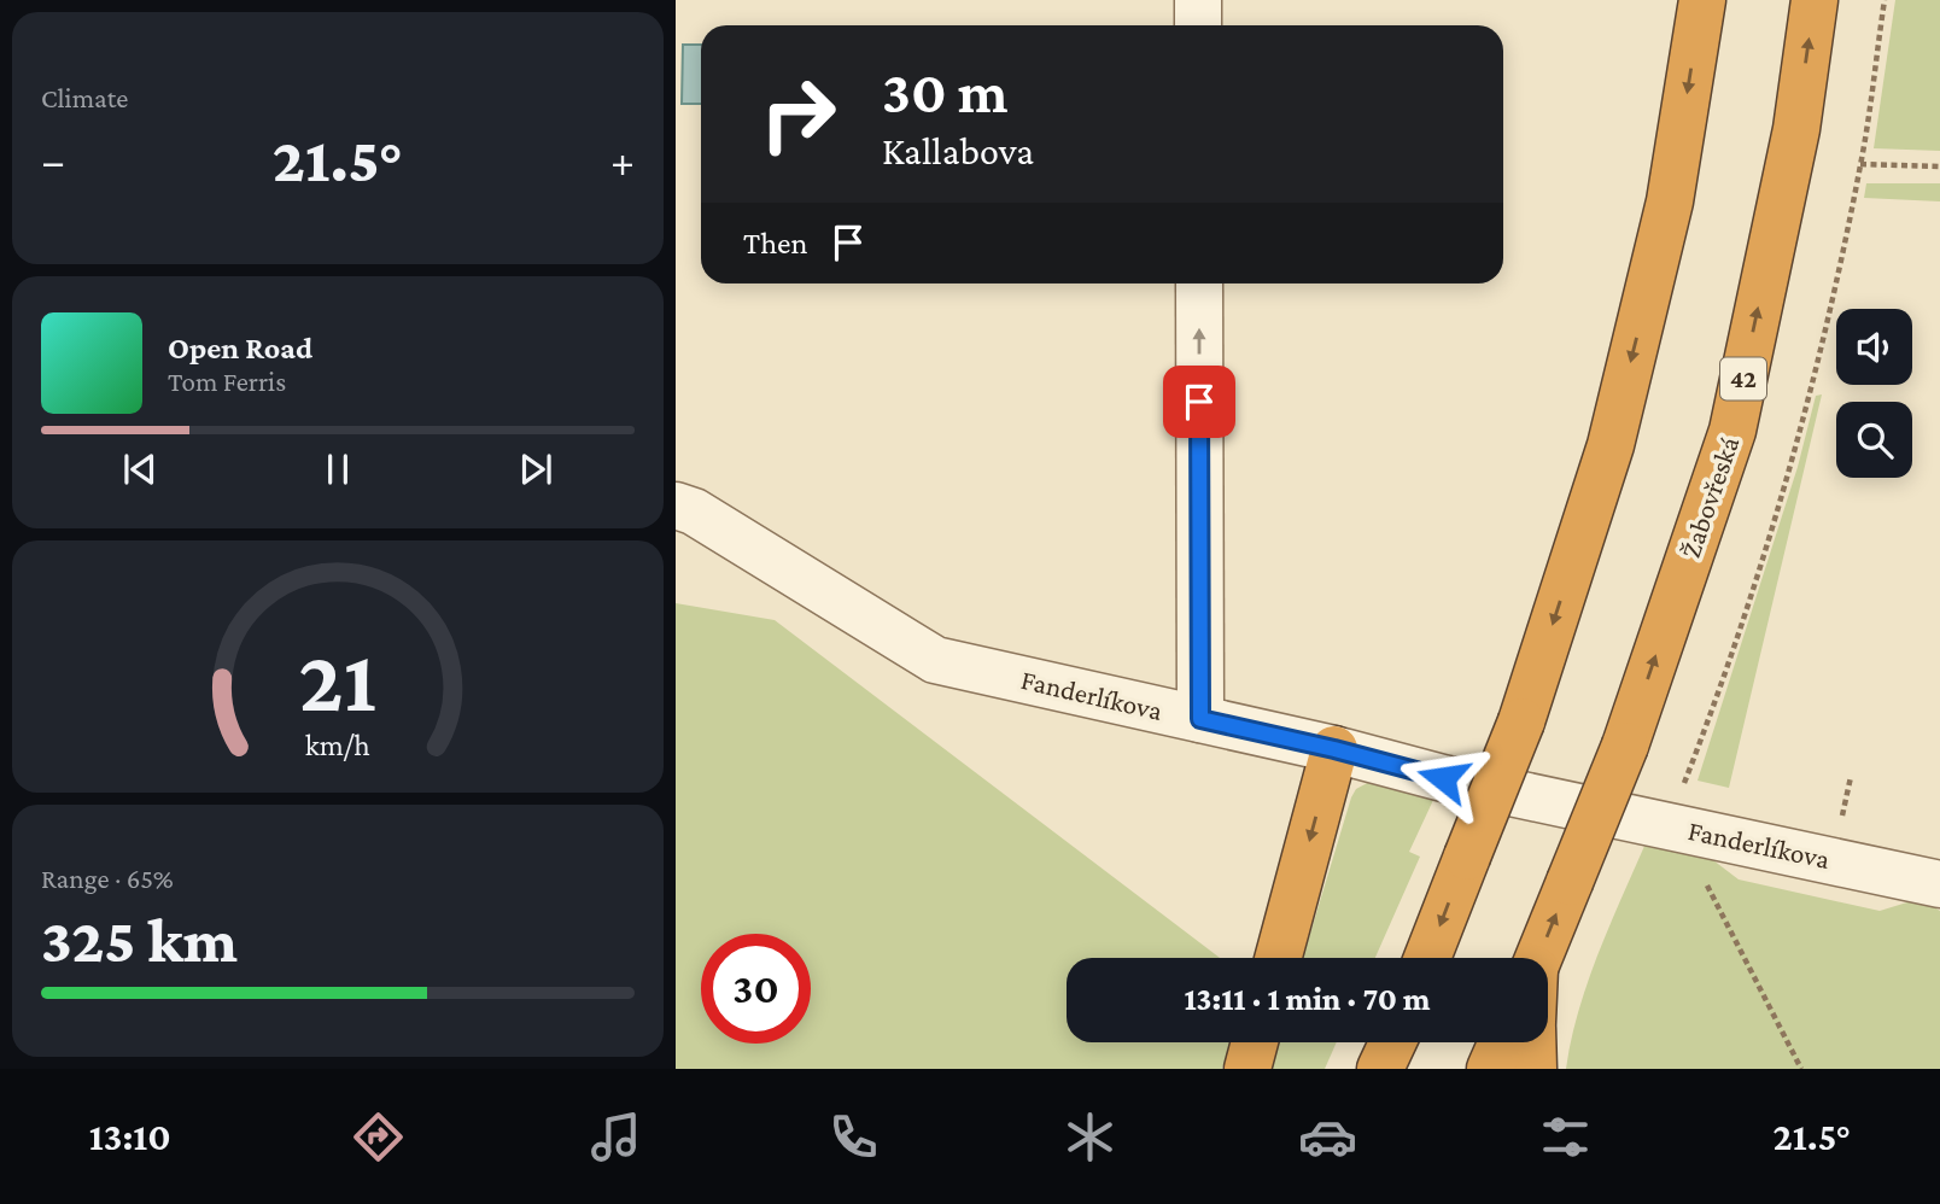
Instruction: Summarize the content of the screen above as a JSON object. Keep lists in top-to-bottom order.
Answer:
{
  "streets": {
    "highway": ["42", "Žabovřeská"],
    "street": ["Fanderlíkova"]
  },
  "page": {
    "tile": [
      "Climate",
      ["Range · 65%", "325 km"]
    ],
    "turn": ["30 m", "Kallabova"],
    "heat": ["−", "21.5°", "+"],
    "then": "Then",
    "song": ["Open Road", "Tom Ferris"],
    "limit": "30",
    "trip": "13:11 · 1 min · 70 m",
    "tabs": ["13:10", "21.5°"],
    "gauge": ["21", "km/h"]
  }
}
